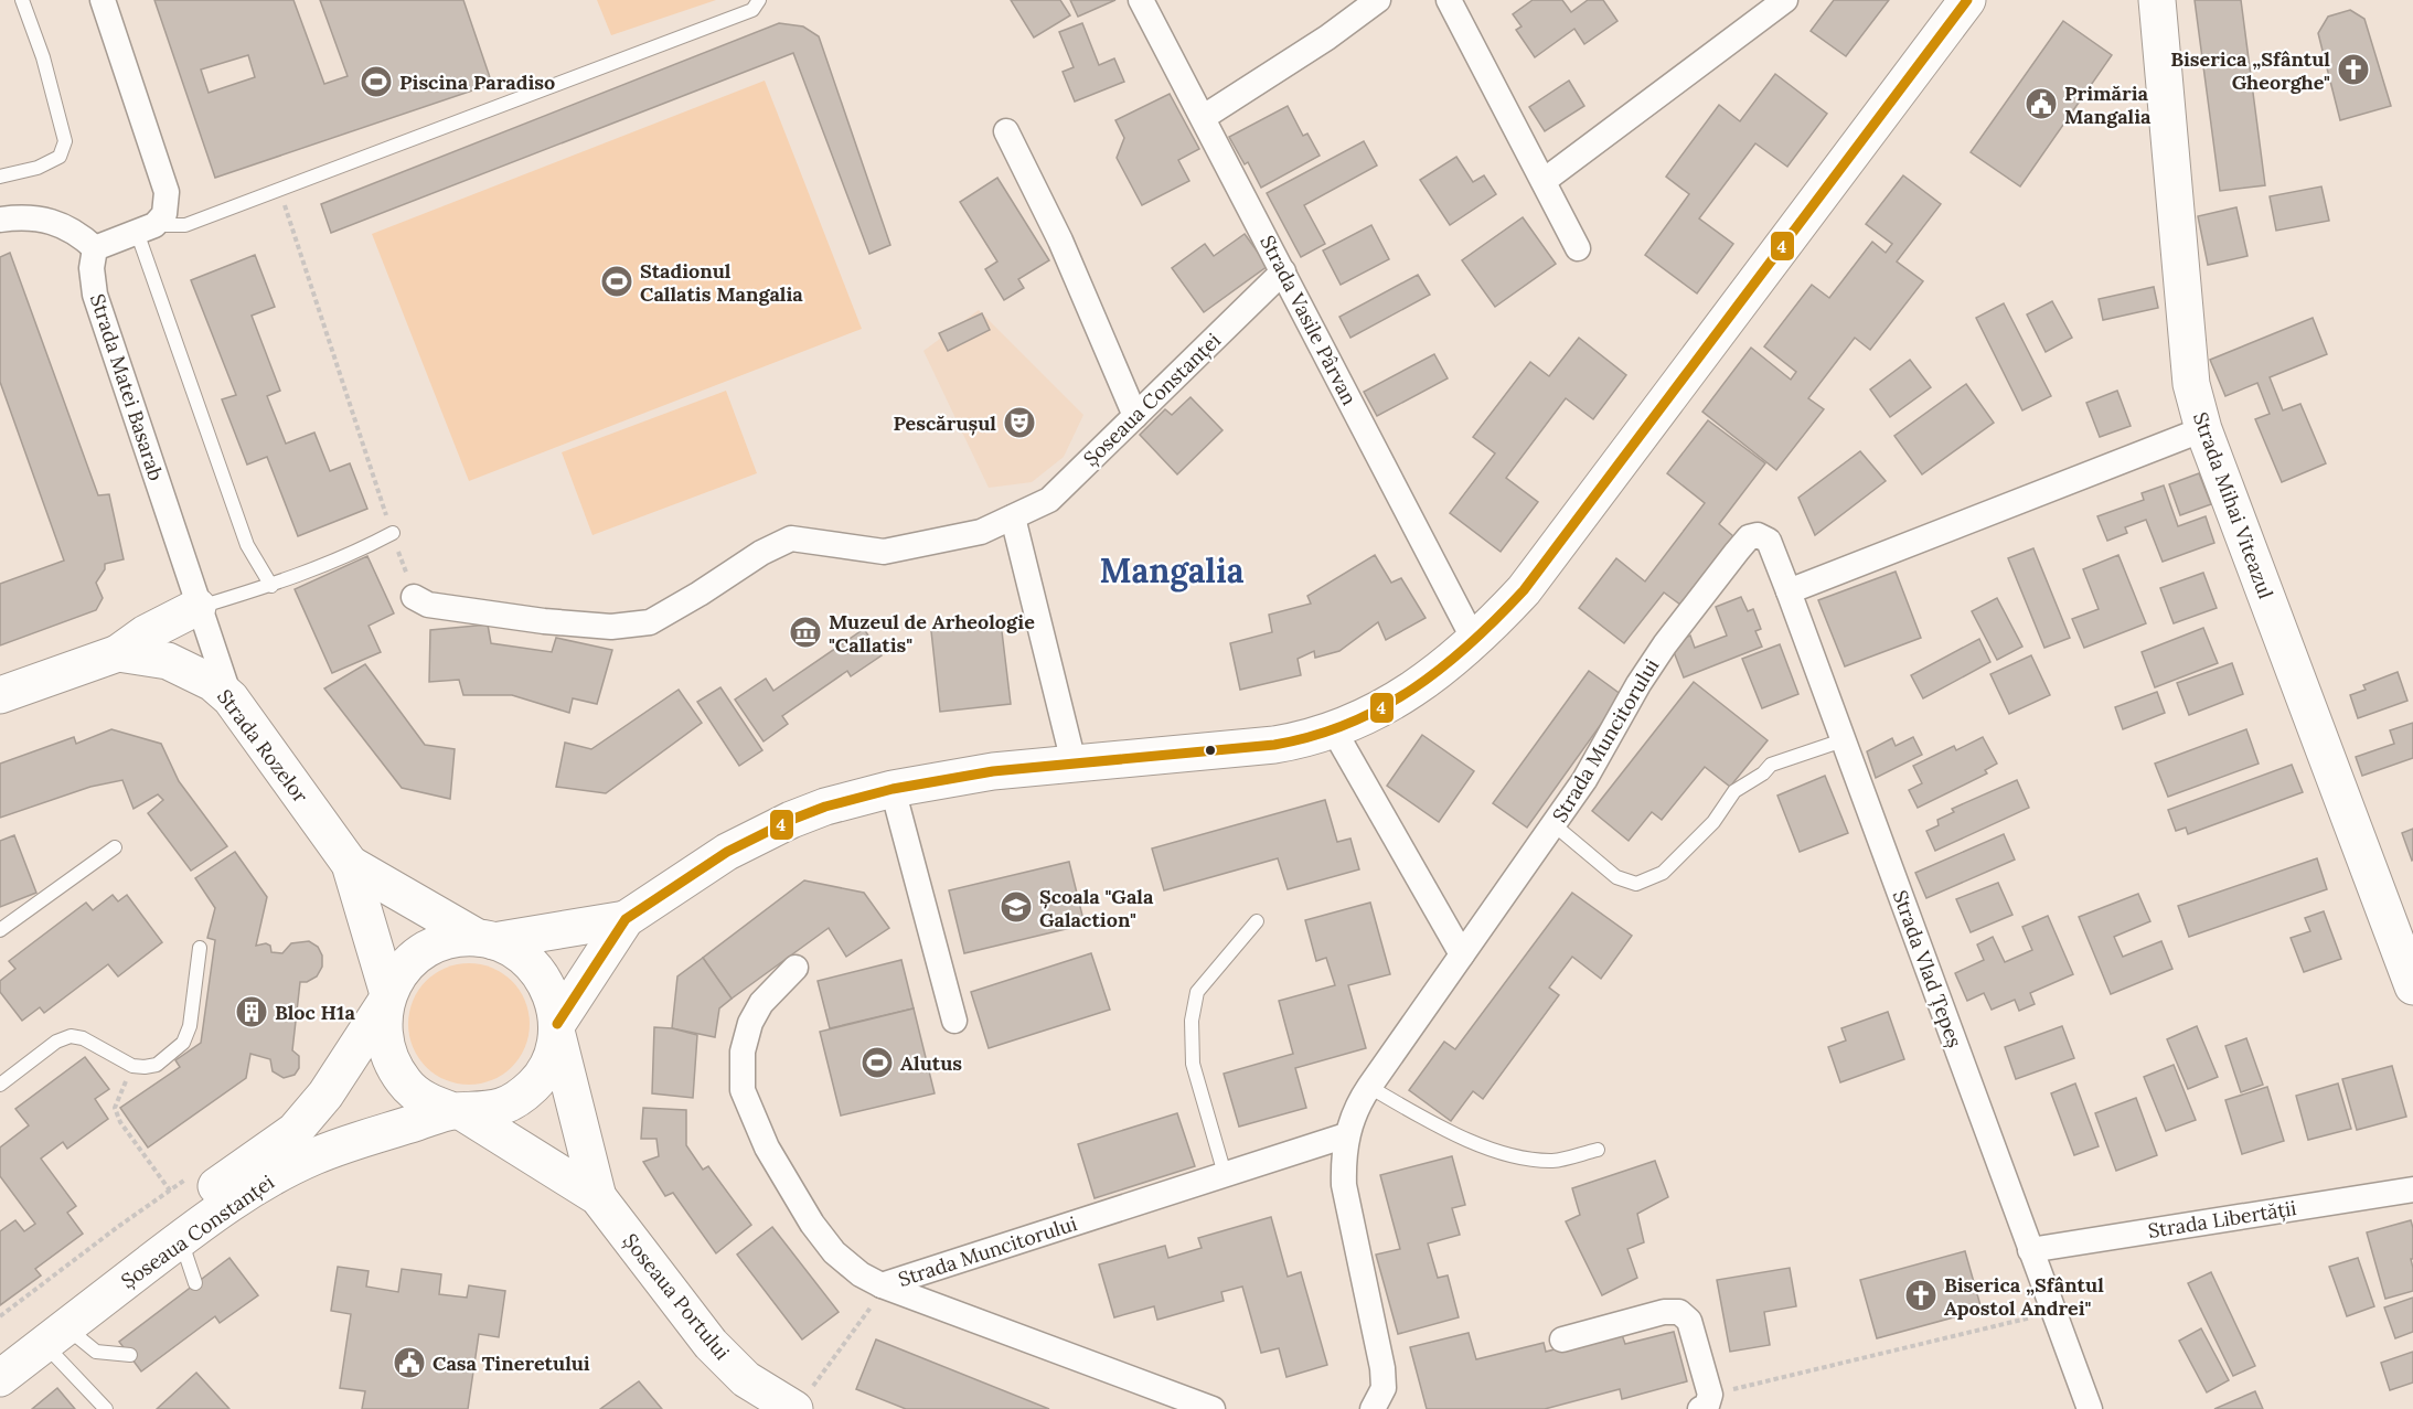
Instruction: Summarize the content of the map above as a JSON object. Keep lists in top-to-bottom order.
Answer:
{
  "streets": {
    "main road": [
      "Șoseaua Constanței",
      "Strada Mihai Viteazul",
      "Strada Rozelor",
      "Șoseaua Portului"
    ],
    "street": [
      "Strada Vasile Pârvan",
      "Strada Matei Basarab",
      "Strada Muncitorului",
      "Strada Vlad Țepeș",
      "Strada Libertății"
    ]
  },
  "crossings": [
    ["Strada Vasile Pârvan", "Șoseaua Constanței"],
    ["Strada Matei Basarab", "Strada Rozelor"],
    ["Șoseaua Constanței", "Strada Rozelor"],
    ["Șoseaua Constanței", "Șoseaua Portului"],
    ["Strada Muncitorului", "Strada Vlad Țepeș"],
    ["Strada Rozelor", "Șoseaua Portului"],
    ["Strada Vlad Țepeș", "Strada Libertății"]
  ],
  "districts": ["Mangalia"],
  "places": {
    "church": ["Biserica „Sfântul Gheorghe\"", "Biserica „Sfântul Apostol Andrei\""],
    "sports": ["Piscina Paradiso", "Stadionul Callatis Mangalia", "Alutus"],
    "public building": ["Primăria Mangalia", "Casa Tineretului"],
    "theatre": ["Pescărușul"],
    "museum": ["Muzeul de Arheologie \"Callatis\""],
    "school or university": ["Școala \"Gala Galaction\""],
    "building": ["Bloc H1a"]
  },
  "lines": ["transit line 4"]
}
